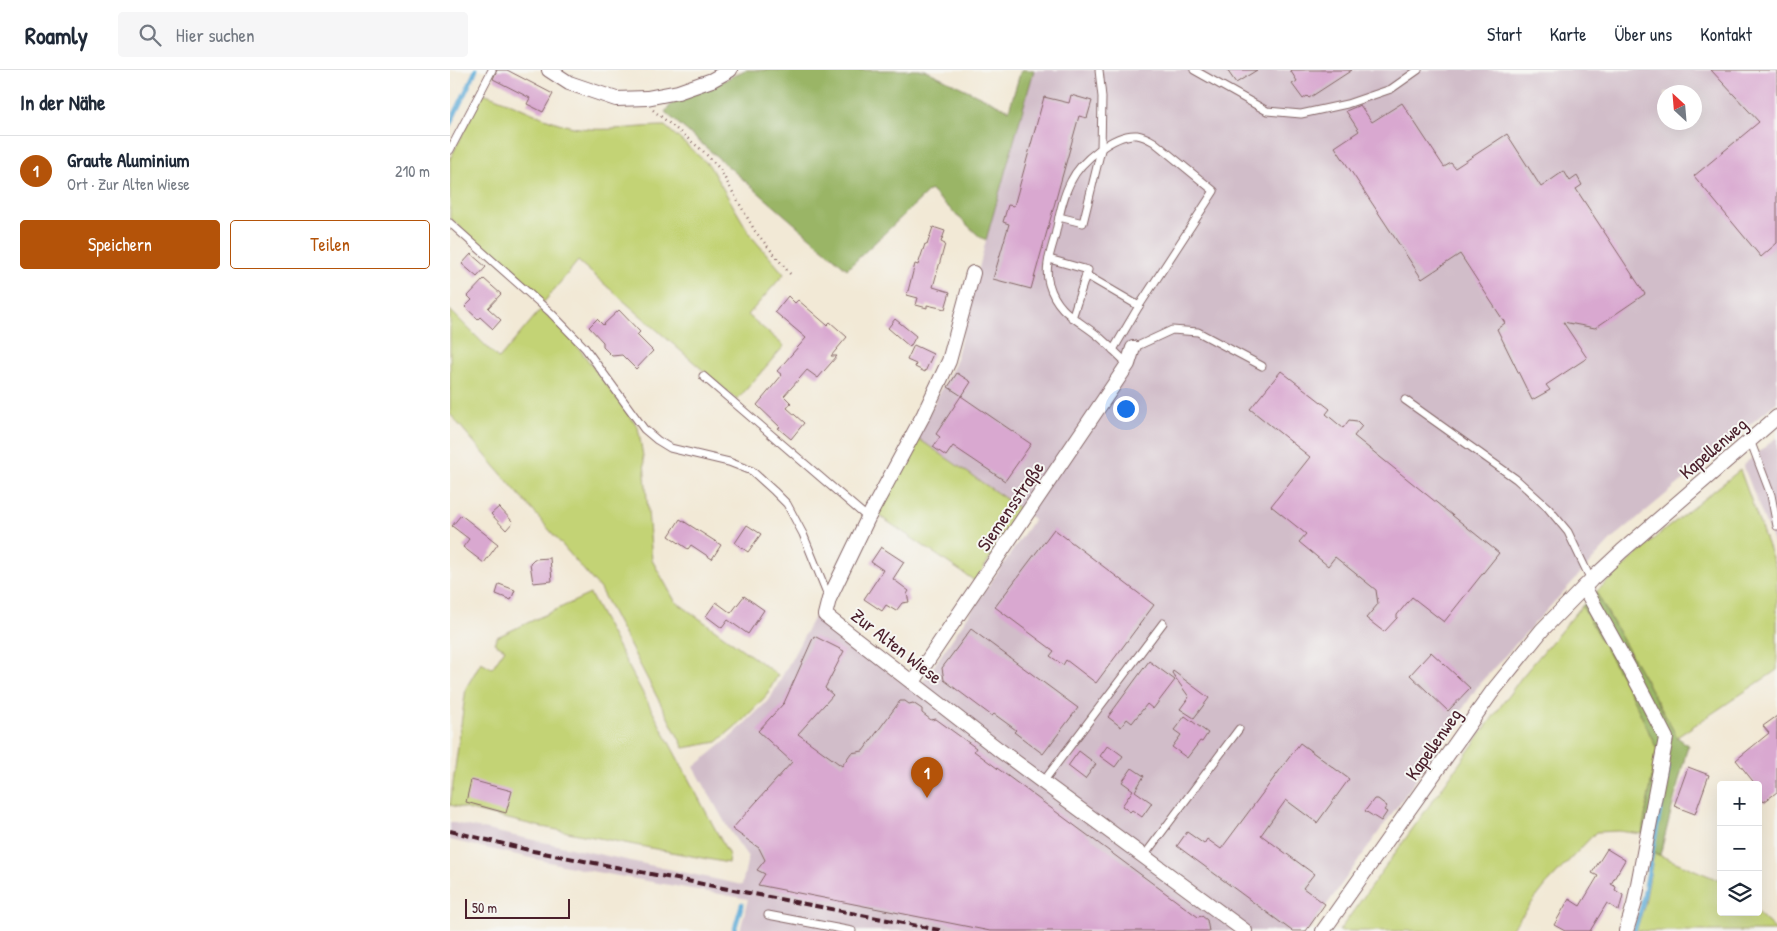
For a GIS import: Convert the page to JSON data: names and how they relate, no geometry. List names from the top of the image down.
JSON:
{
  "streets": {
    "street": ["Kapellenweg", "Siemensstraße", "Zur Alten Wiese"]
  },
  "crossings": [
    ["Siemensstraße", "Zur Alten Wiese"]
  ],
  "scale_bar": "50 m",
  "north": "top left",
  "page": {
    "header": "Roamly",
    "search": "Hier suchen",
    "nav": [
      "Start",
      "Karte",
      "Über uns",
      "Kontakt"
    ],
    "heading": "In der Nähe",
    "list": [
      {
        "mark": "1",
        "name": "Graute Aluminium",
        "note": "Ort · Zur Alten Wiese",
        "value": "210 m"
      }
    ],
    "buttons": ["Speichern", "Teilen"],
    "pins": "1",
    "map_buttons": ["+", "−"],
    "scale": "50 m"
  }
}
